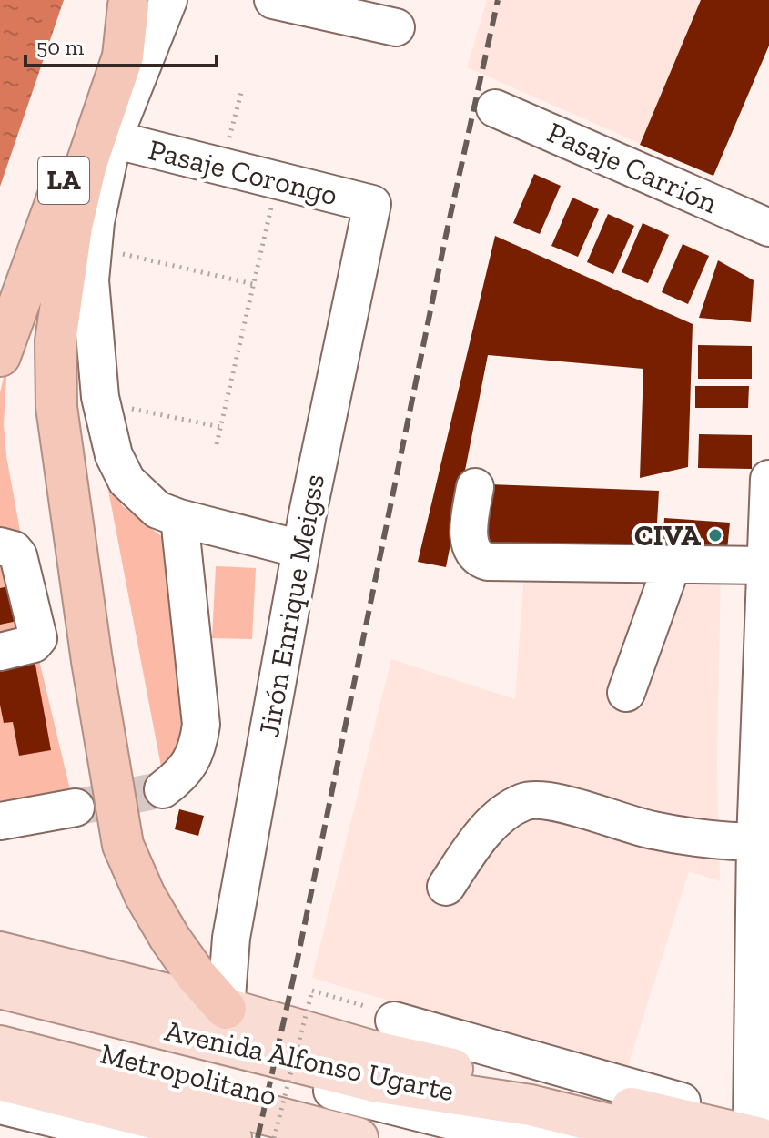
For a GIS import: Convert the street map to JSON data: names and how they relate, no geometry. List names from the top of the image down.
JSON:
{
  "streets": {
    "highway": ["LA"],
    "main road": ["Avenida Alfonso Ugarte"],
    "street": [
      "Pasaje Carrión",
      "Pasaje Corongo",
      "Jirón Enrique Meigss",
      "Metropolitano"
    ]
  },
  "crossings": [
    ["Pasaje Corongo", "Jirón Enrique Meigss"],
    ["Jirón Enrique Meigss", "Avenida Alfonso Ugarte"],
    ["Avenida Alfonso Ugarte", "Metropolitano"]
  ],
  "places": ["CIVA"],
  "scale_bar": "50 m"
}
